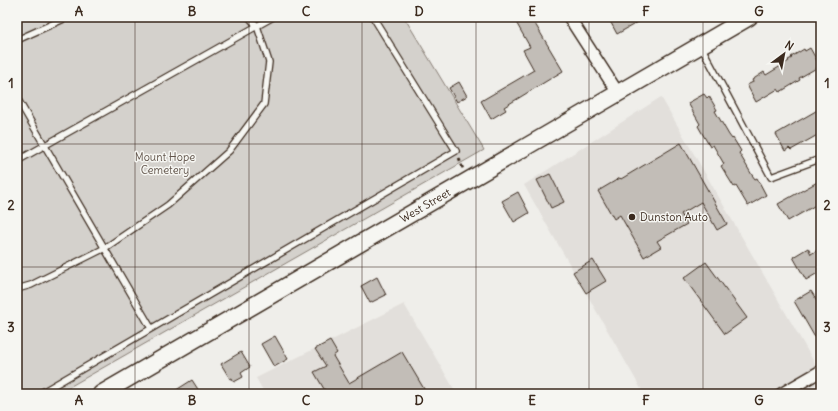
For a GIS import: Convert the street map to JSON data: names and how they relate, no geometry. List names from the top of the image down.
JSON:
{
  "streets": {
    "main road": ["West Street"]
  },
  "parks": ["Mount Hope Cemetery"],
  "places": ["Dunston Auto"],
  "north": "top right",
  "grid": {
    "columns": [
      "A",
      "B",
      "C",
      "D",
      "E",
      "F",
      "G"
    ],
    "rows": ["1", "2", "3"]
  }
}
